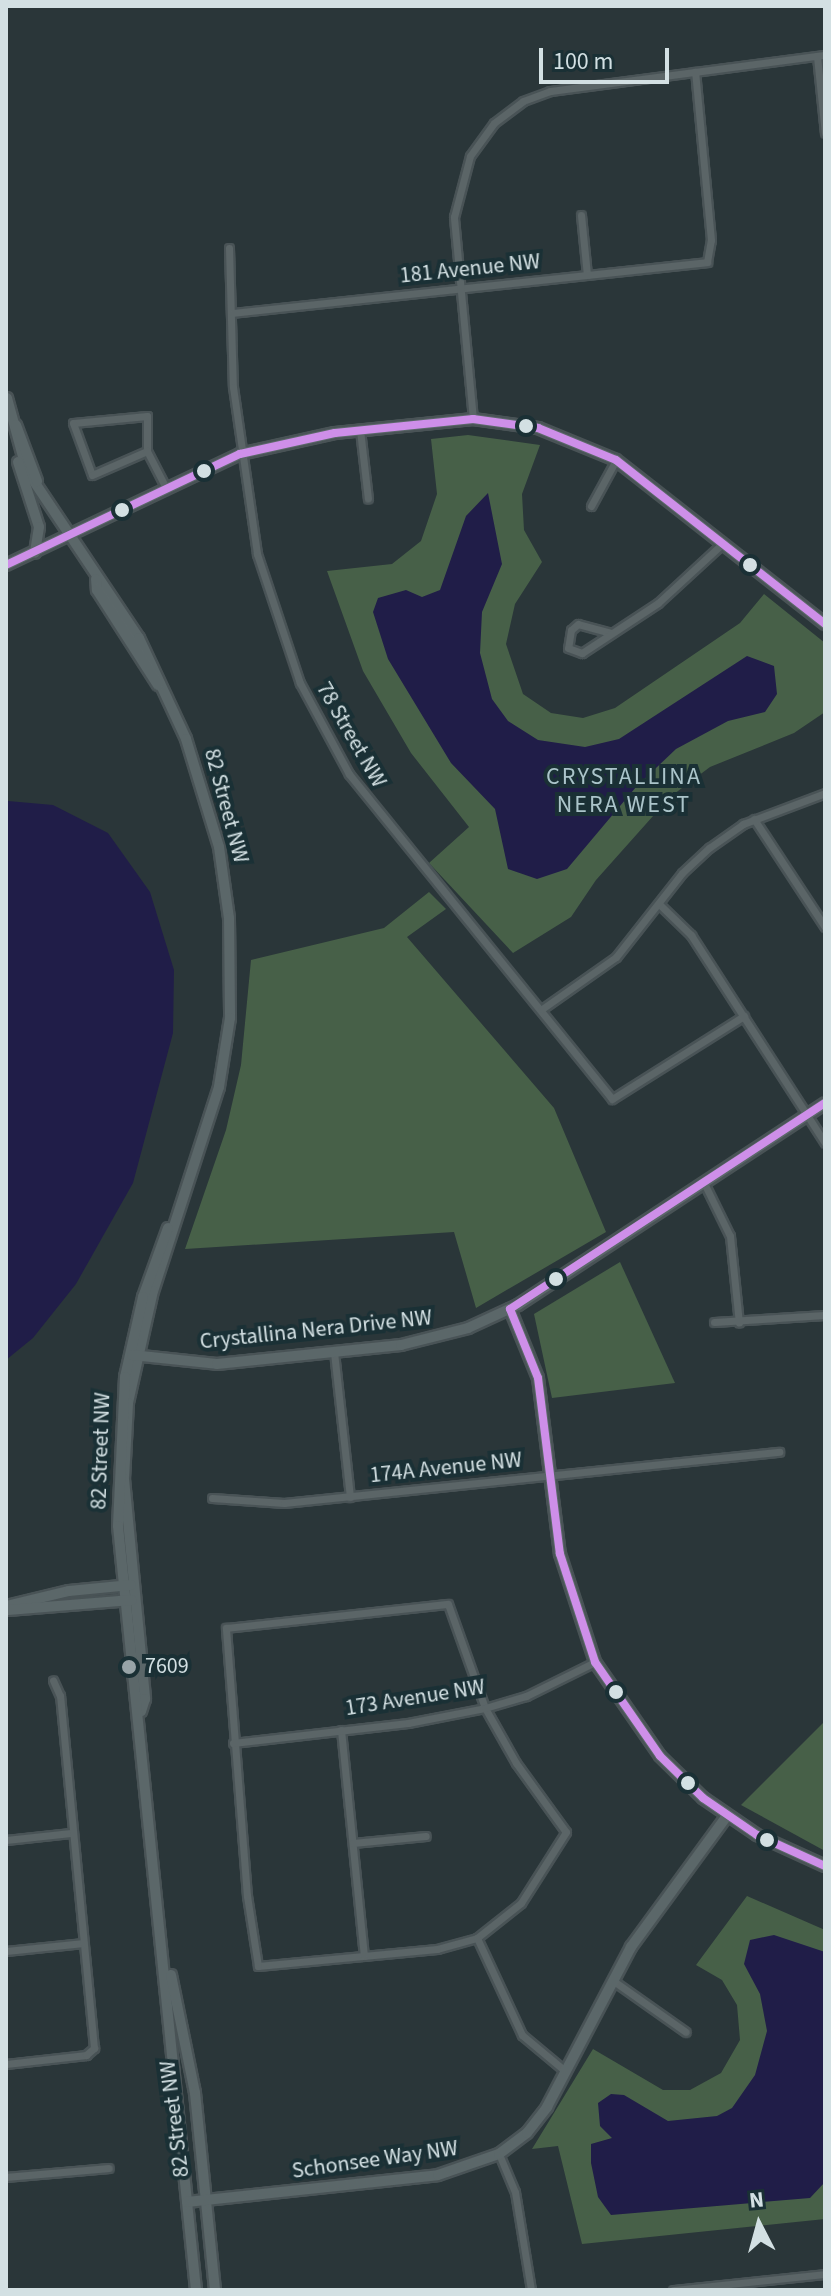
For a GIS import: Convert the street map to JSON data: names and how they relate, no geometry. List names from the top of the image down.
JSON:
{
  "streets": {
    "street": [
      "181 Avenue NW",
      "78 Street NW",
      "82 Street NW",
      "Crystallina Nera Drive NW",
      "174A Avenue NW",
      "173 Avenue NW",
      "Schonsee Way NW"
    ]
  },
  "crossings": [
    ["181 Avenue NW", "78 Street NW"],
    ["82 Street NW", "Crystallina Nera Drive NW"],
    ["82 Street NW", "Schonsee Way NW"]
  ],
  "districts": ["CRYSTALLINA NERA WEST"],
  "places": ["7609"],
  "scale_bar": "100 m",
  "north": "top"
}
